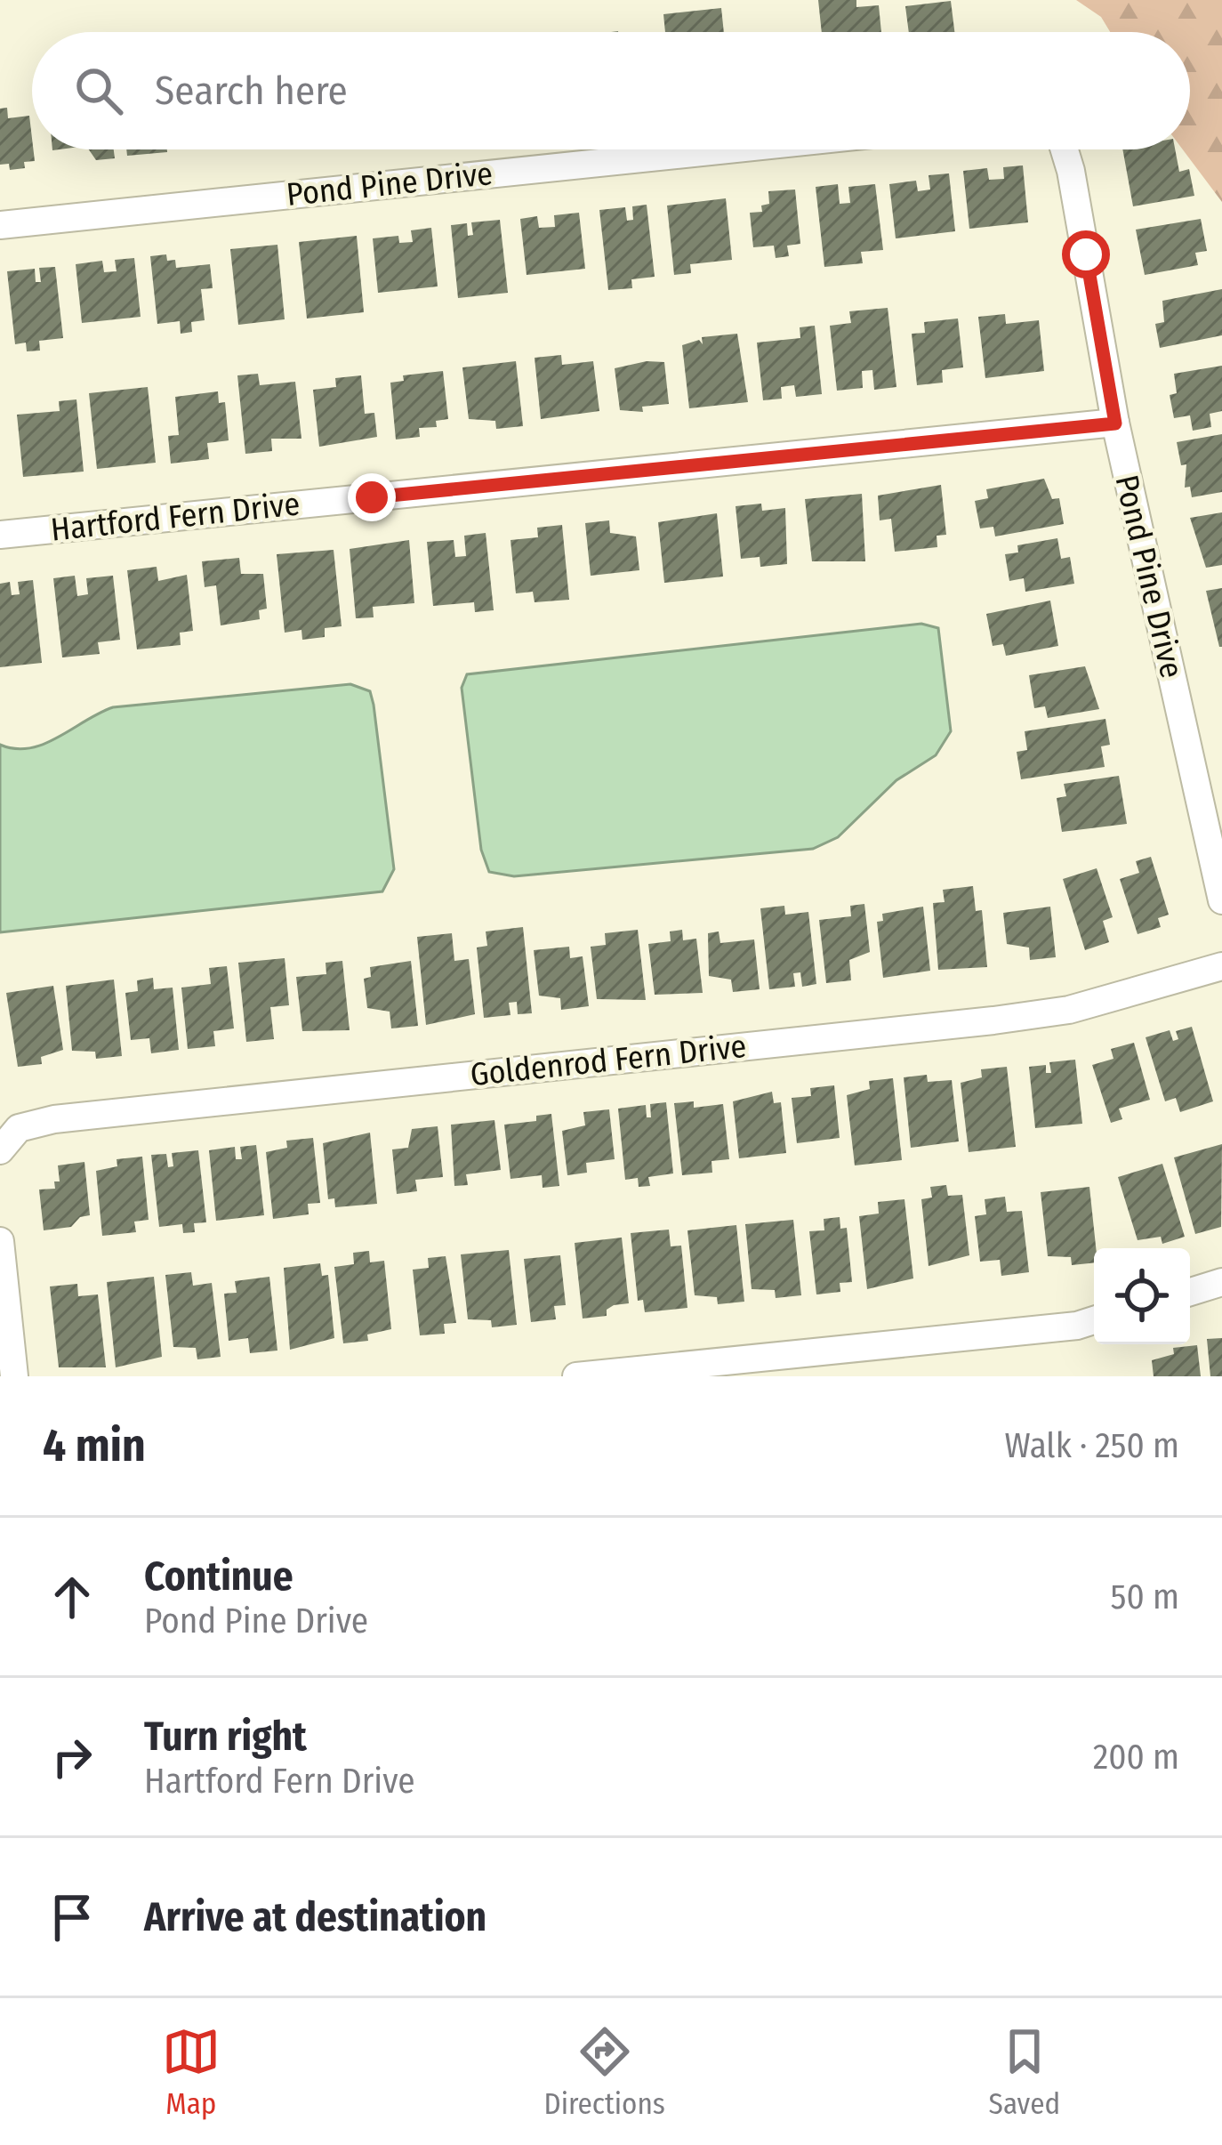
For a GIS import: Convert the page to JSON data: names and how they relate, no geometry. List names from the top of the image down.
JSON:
{
  "streets": {
    "street": ["Pond Pine Drive", "Hartford Fern Drive", "Goldenrod Fern Drive"]
  },
  "crossings": [
    ["Pond Pine Drive", "Hartford Fern Drive"]
  ],
  "page": {
    "search": "Search here",
    "heading": ["4 min", "Walk · 250 m"],
    "list": [
      ["Continue", "Pond Pine Drive", "50 m"],
      ["Turn right", "Hartford Fern Drive", "200 m"],
      "Arrive at destination"
    ],
    "nav": ["Map", "Directions", "Saved"]
  }
}
